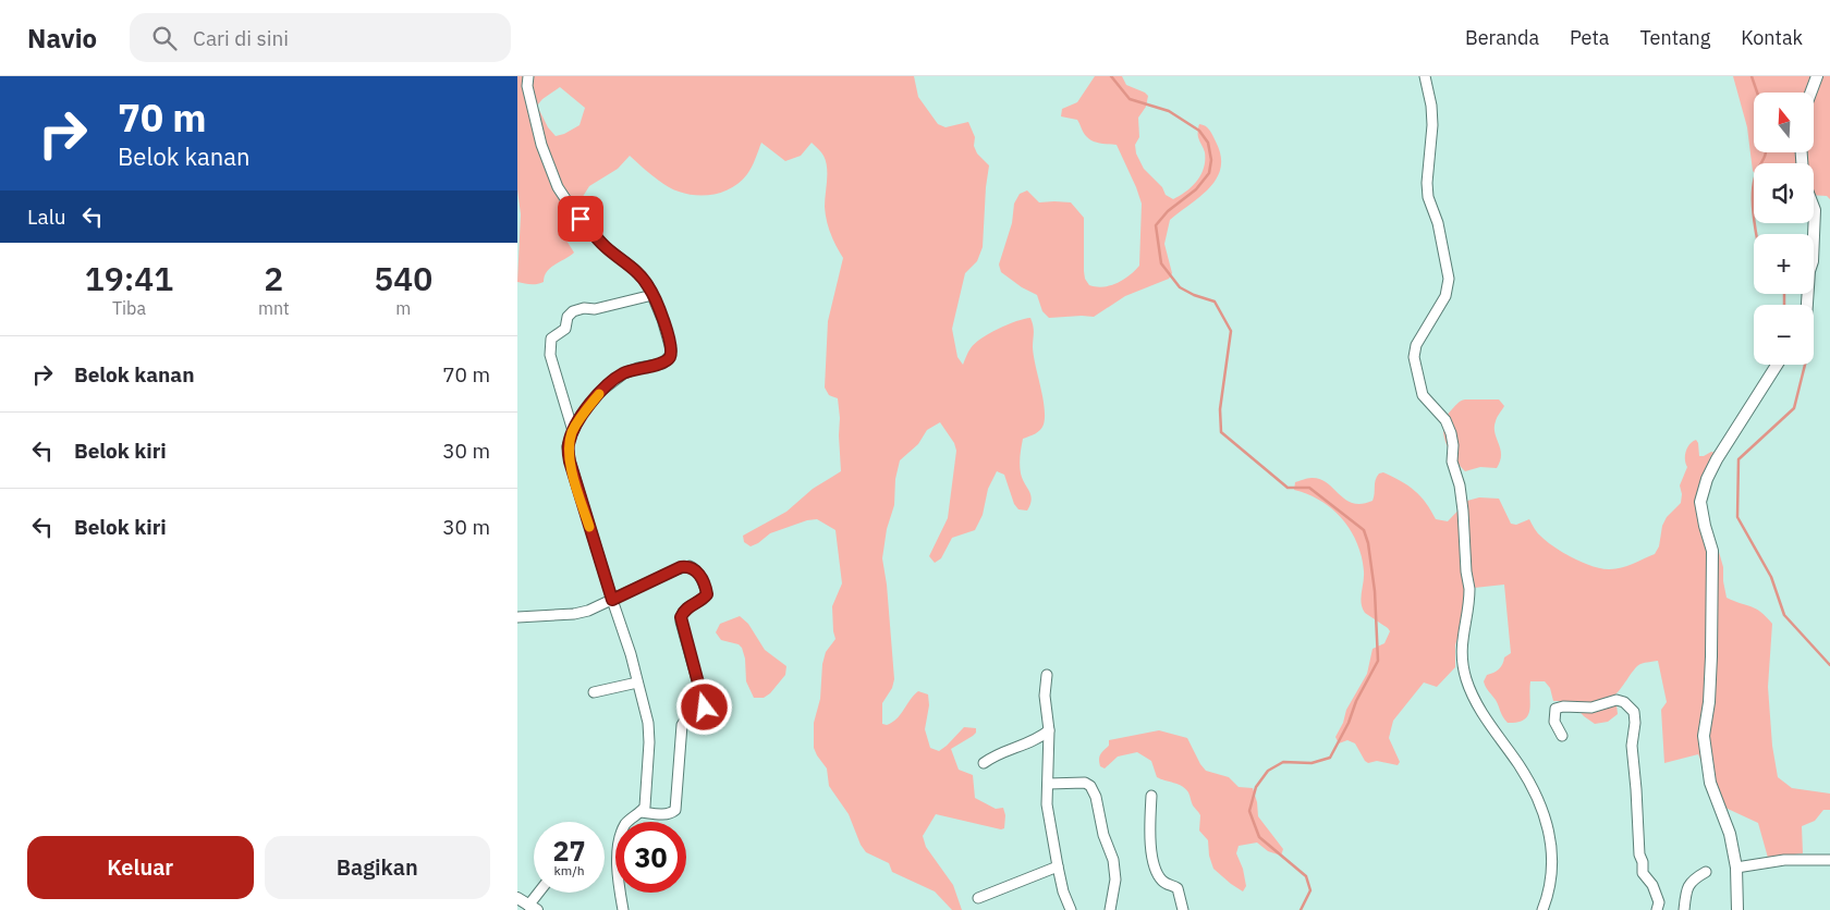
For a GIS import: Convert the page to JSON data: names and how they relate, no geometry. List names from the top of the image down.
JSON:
{
  "north": "top",
  "page": {
    "header": "Navio",
    "search": "Cari di sini",
    "nav": [
      "Beranda",
      "Peta",
      "Tentang",
      "Kontak"
    ],
    "turn": ["70 m", "Belok kanan"],
    "map_buttons": ["+", "−"],
    "then": "Lalu",
    "eta": [
      "19:41",
      "Tiba",
      "2",
      "mnt",
      "540",
      "m"
    ],
    "list": [
      {
        "name": "Belok kanan",
        "value": "70 m"
      },
      {
        "name": "Belok kiri",
        "value": "30 m"
      },
      {
        "name": "Belok kiri",
        "value": "30 m"
      }
    ],
    "speed": "27 km/h",
    "limit": "30",
    "buttons": ["Keluar", "Bagikan"]
  }
}
